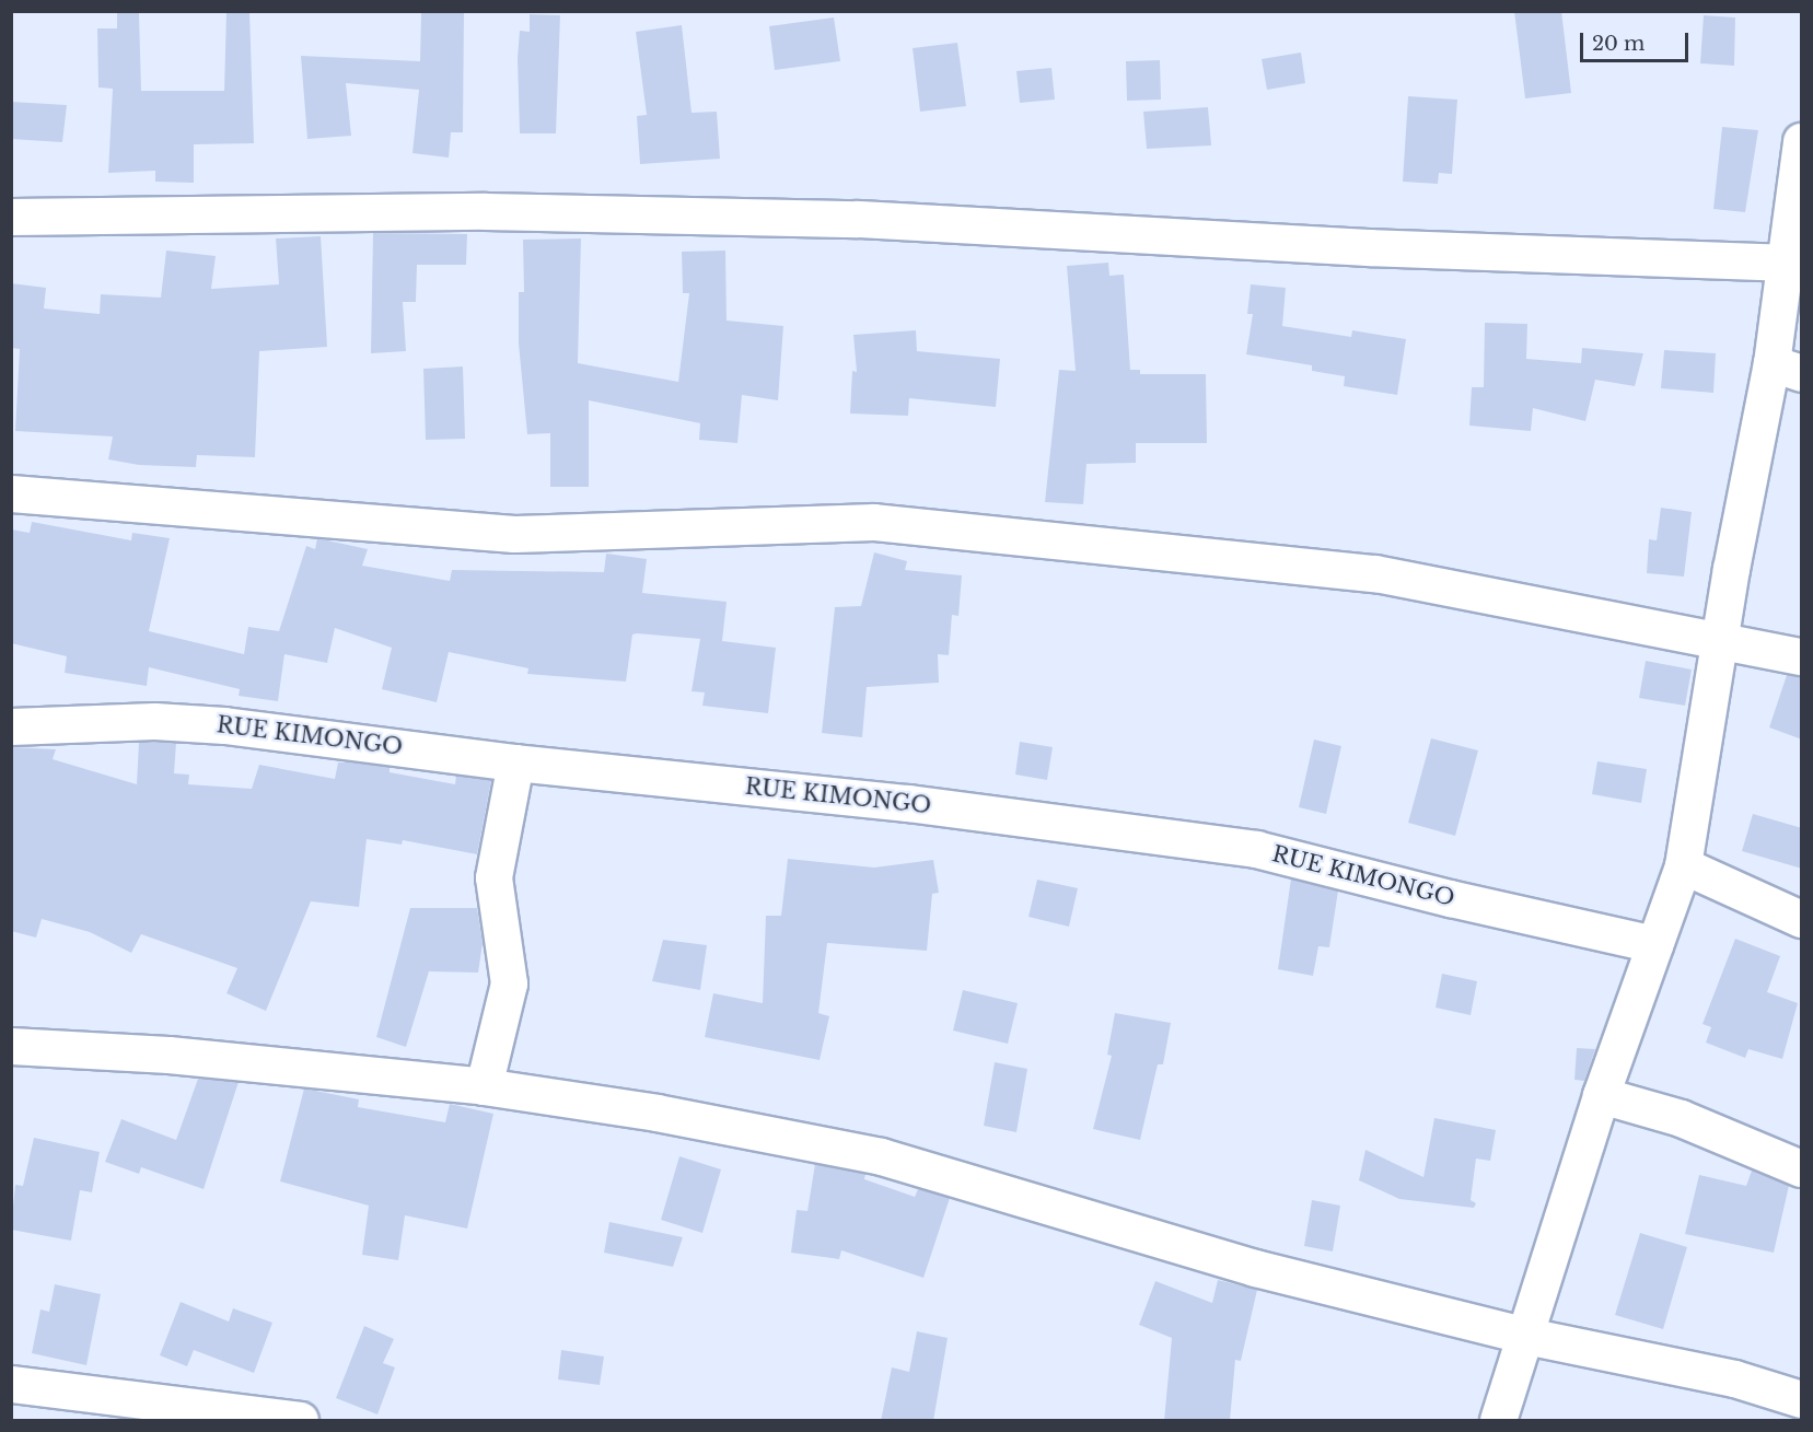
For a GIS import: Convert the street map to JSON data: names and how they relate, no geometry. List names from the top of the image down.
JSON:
{
  "streets": {
    "street": ["RUE KIMONGO"]
  },
  "scale_bar": "20 m"
}
